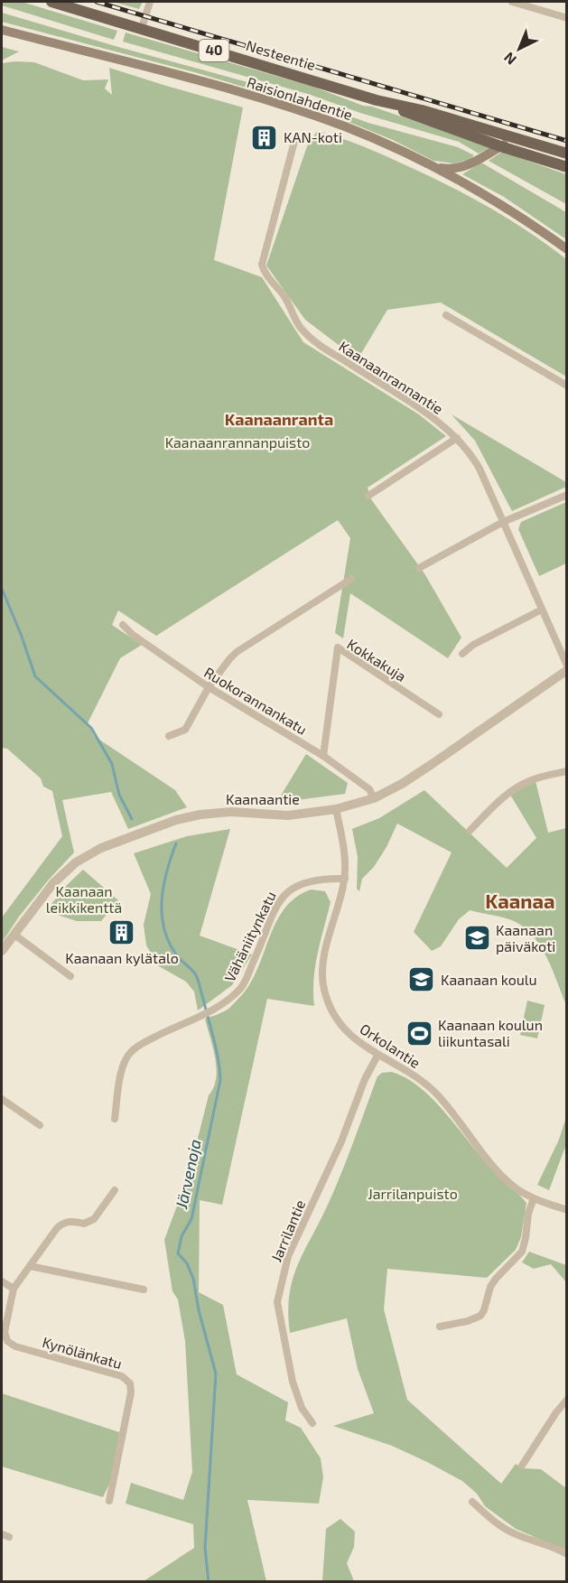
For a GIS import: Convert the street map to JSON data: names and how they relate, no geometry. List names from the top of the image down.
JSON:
{
  "streets": {
    "main road": ["40", "Nesteentie", "Raisionlahdentie"],
    "street": [
      "Kaanaanrannantie",
      "Kokkakuja",
      "Ruokorannankatu",
      "Kaanaantie",
      "Vähäniitynkatu",
      "Orkolantie",
      "Jarrilantie",
      "Kynölänkatu"
    ]
  },
  "crossings": [
    ["Kokkakuja", "Ruokorannankatu"],
    ["Ruokorannankatu", "Kaanaantie"],
    ["Kaanaantie", "Orkolantie"],
    ["Vähäniitynkatu", "Orkolantie"],
    ["Orkolantie", "Jarrilantie"]
  ],
  "districts": ["Kaanaanranta", "Kaanaa"],
  "water": ["Järvenoja"],
  "parks": ["Kaanaanrannanpuisto", "Kaanaan leikkikenttä", "Jarrilanpuisto"],
  "places": {
    "building": ["KAN-koti", "Kaanaan kylätalo"],
    "school or university": ["Kaanaan päiväkoti", "Kaanaan koulu"],
    "sports": ["Kaanaan koulun liikuntasali"]
  },
  "north": "bottom left"
}
